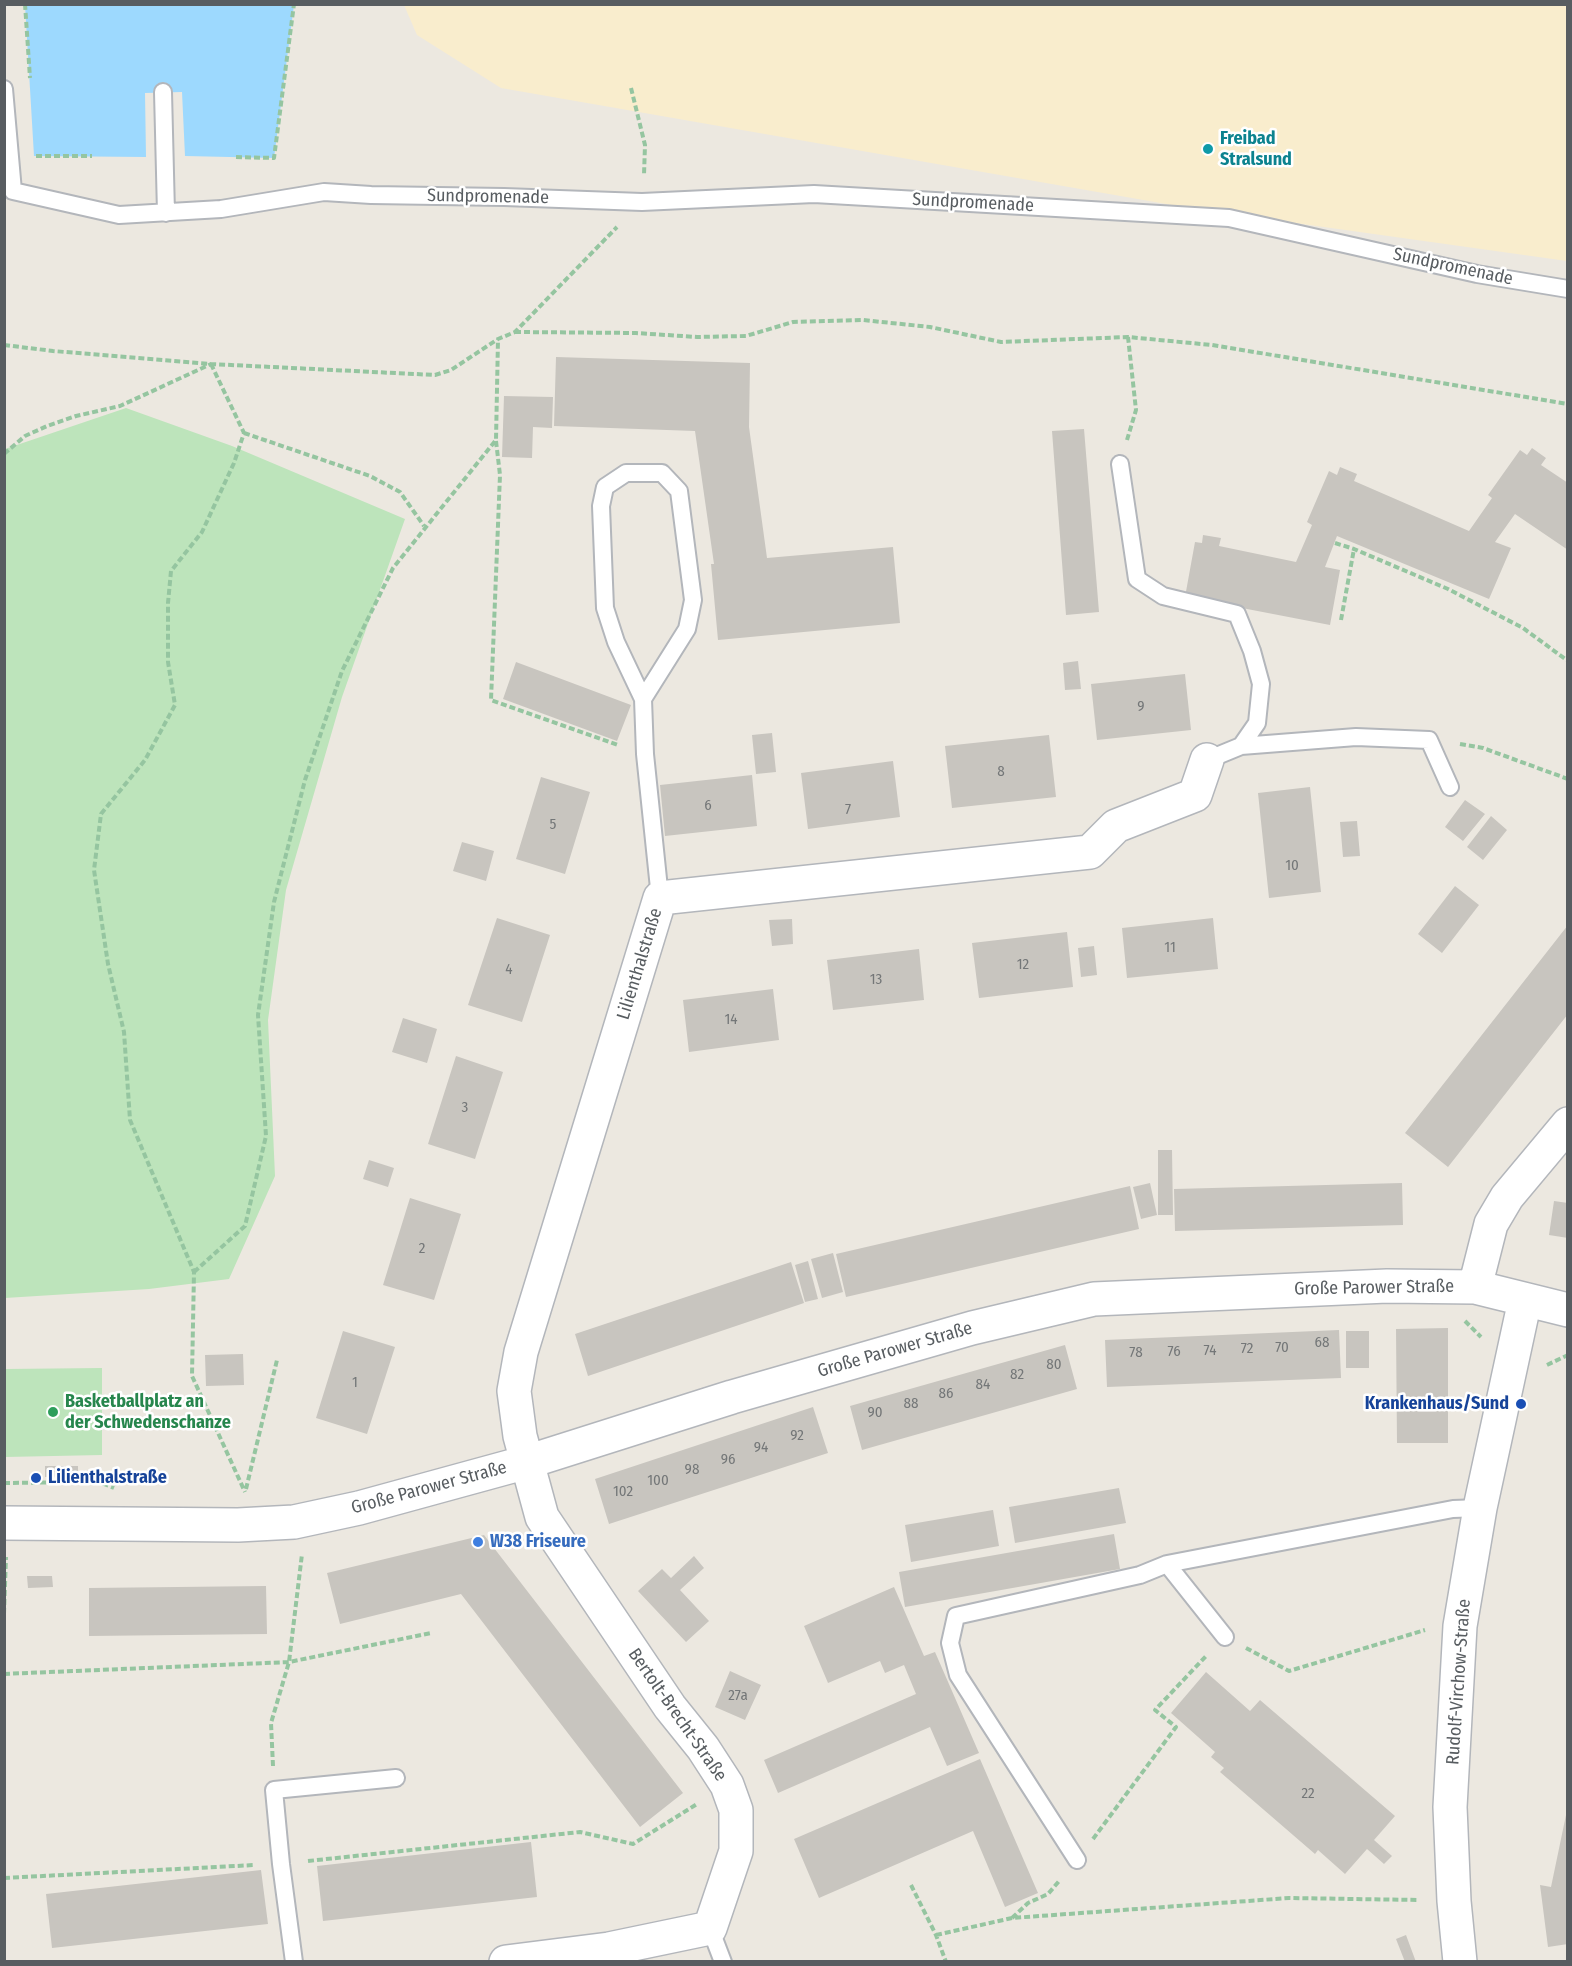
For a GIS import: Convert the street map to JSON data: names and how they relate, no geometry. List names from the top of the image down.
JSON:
{
  "streets": {
    "street": [
      "Lilienthalstraße",
      "Große Parower Straße",
      "Rudolf-Virchow-Straße",
      "Bertolt-Brecht-Straße"
    ],
    "lane": ["Sundpromenade"]
  },
  "crossings": [
    ["Lilienthalstraße", "Große Parower Straße"],
    ["Lilienthalstraße", "Bertolt-Brecht-Straße"],
    ["Große Parower Straße", "Rudolf-Virchow-Straße"],
    ["Große Parower Straße", "Bertolt-Brecht-Straße"]
  ],
  "places": [
    "Freibad Stralsund",
    "Krankenhaus/Sund",
    "Basketballplatz an der Schwedenschanze",
    "Lilienthalstraße",
    "W38 Friseure"
  ],
  "house_numbers": [
    "9",
    "8",
    "6",
    "7",
    "5",
    "10",
    "11",
    "12",
    "4",
    "13",
    "14",
    "3",
    "2",
    "68",
    "70",
    "72",
    "74",
    "76",
    "78",
    "80",
    "82",
    "1",
    "84",
    "86",
    "88",
    "90",
    "92",
    "94",
    "96",
    "98",
    "100",
    "102",
    "27a",
    "22"
  ]
}
